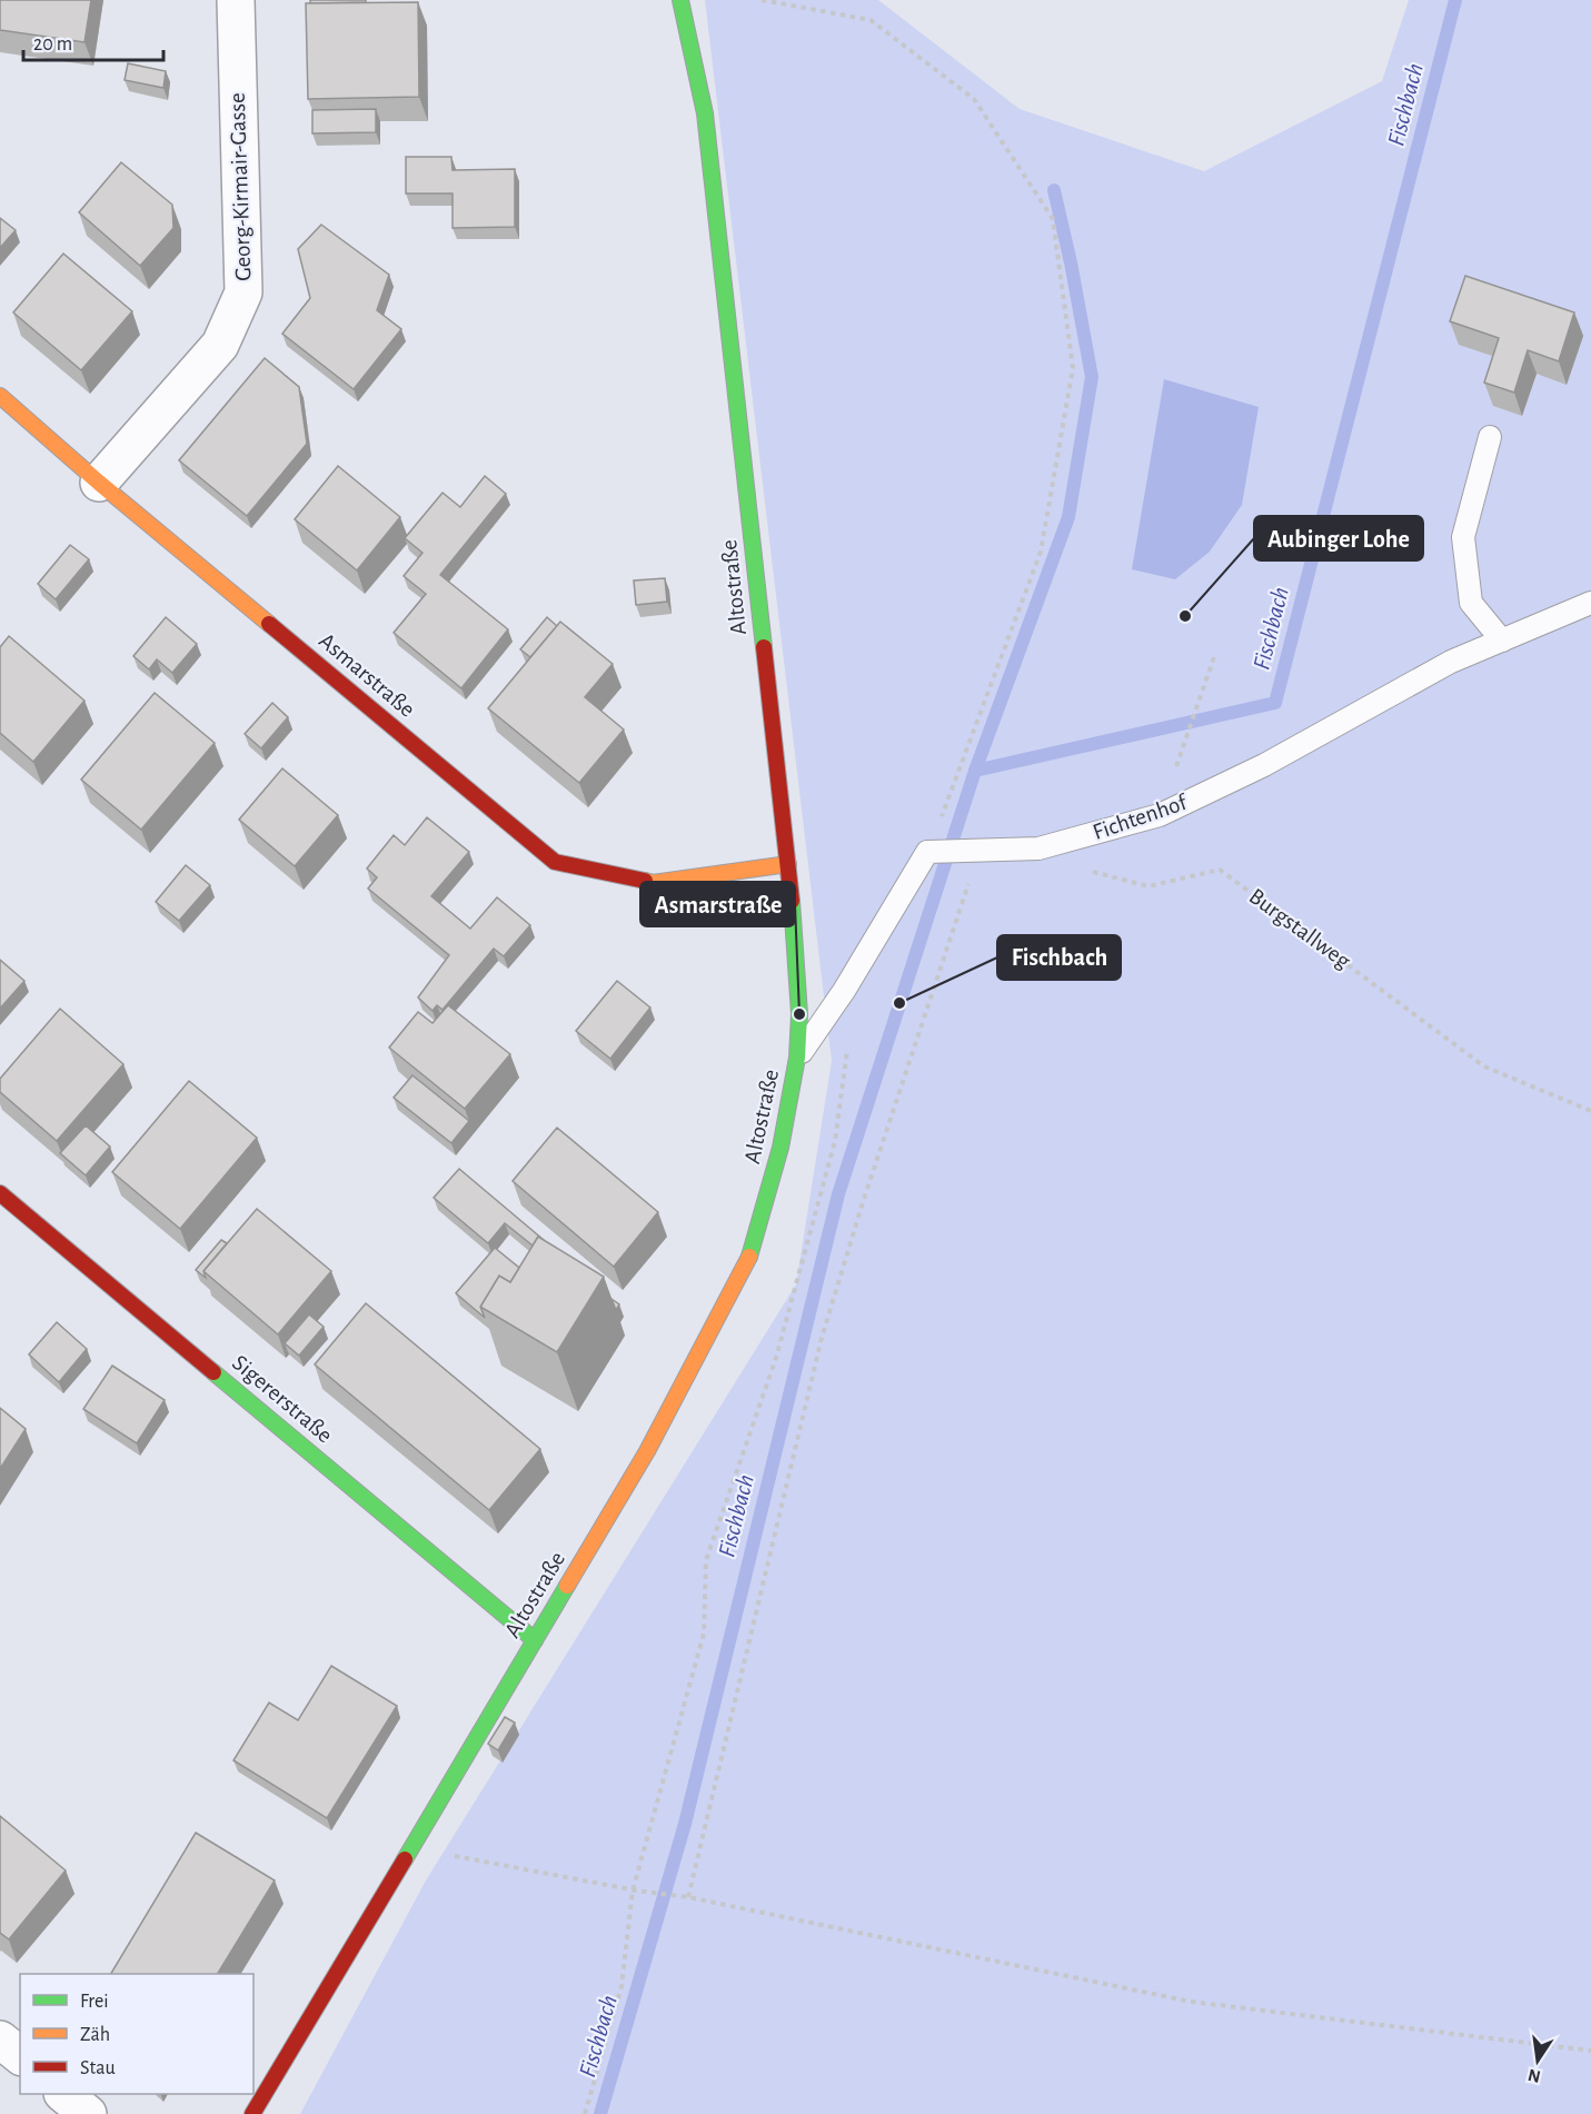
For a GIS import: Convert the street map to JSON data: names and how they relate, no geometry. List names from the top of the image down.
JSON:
{
  "streets": {
    "main road": ["Altostraße", "Asmarstraße", "Sigererstraße"],
    "street": ["Georg-Kirmair-Gasse"],
    "lane": ["Fichtenhof"],
    "path": ["Burgstallweg"]
  },
  "crossings": [
    ["Georg-Kirmair-Gasse", "Asmarstraße"],
    ["Altostraße", "Asmarstraße"],
    ["Altostraße", "Sigererstraße"]
  ],
  "water": ["Fischbach"],
  "places": ["Aubinger Lohe", "Fischbach", "Asmarstraße"],
  "legend": ["Frei", "Zäh", "Stau"],
  "scale_bar": "20 m",
  "north": "bottom"
}
